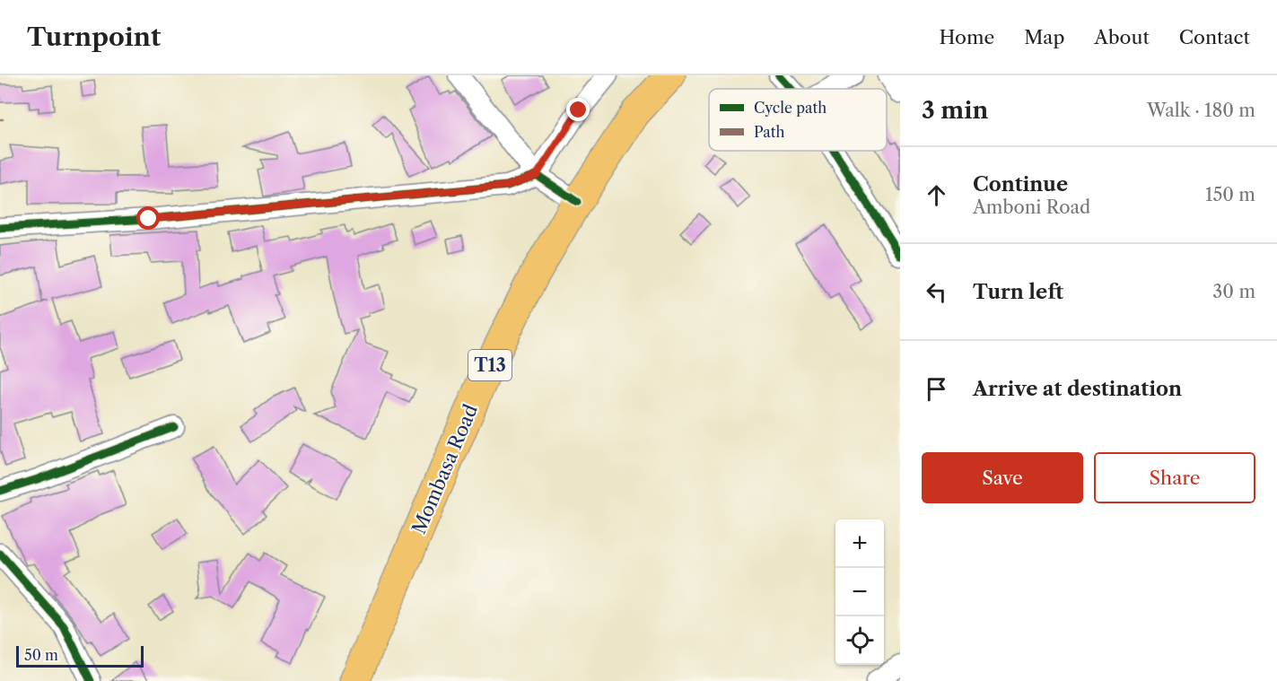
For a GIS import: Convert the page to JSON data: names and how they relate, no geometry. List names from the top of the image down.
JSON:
{
  "streets": {
    "highway": ["T13", "Mombasa Road"]
  },
  "legend": ["Cycle path", "Path"],
  "scale_bar": "50 m",
  "page": {
    "header": "Turnpoint",
    "nav": [
      "Home",
      "Map",
      "About",
      "Contact"
    ],
    "heading": ["3 min", "Walk · 180 m"],
    "list": [
      ["Continue", "Amboni Road", "150 m"],
      ["Turn left", "30 m"],
      "Arrive at destination"
    ],
    "buttons": ["Save", "Share"],
    "map_buttons": ["+", "−"],
    "scale": "50 m"
  }
}
